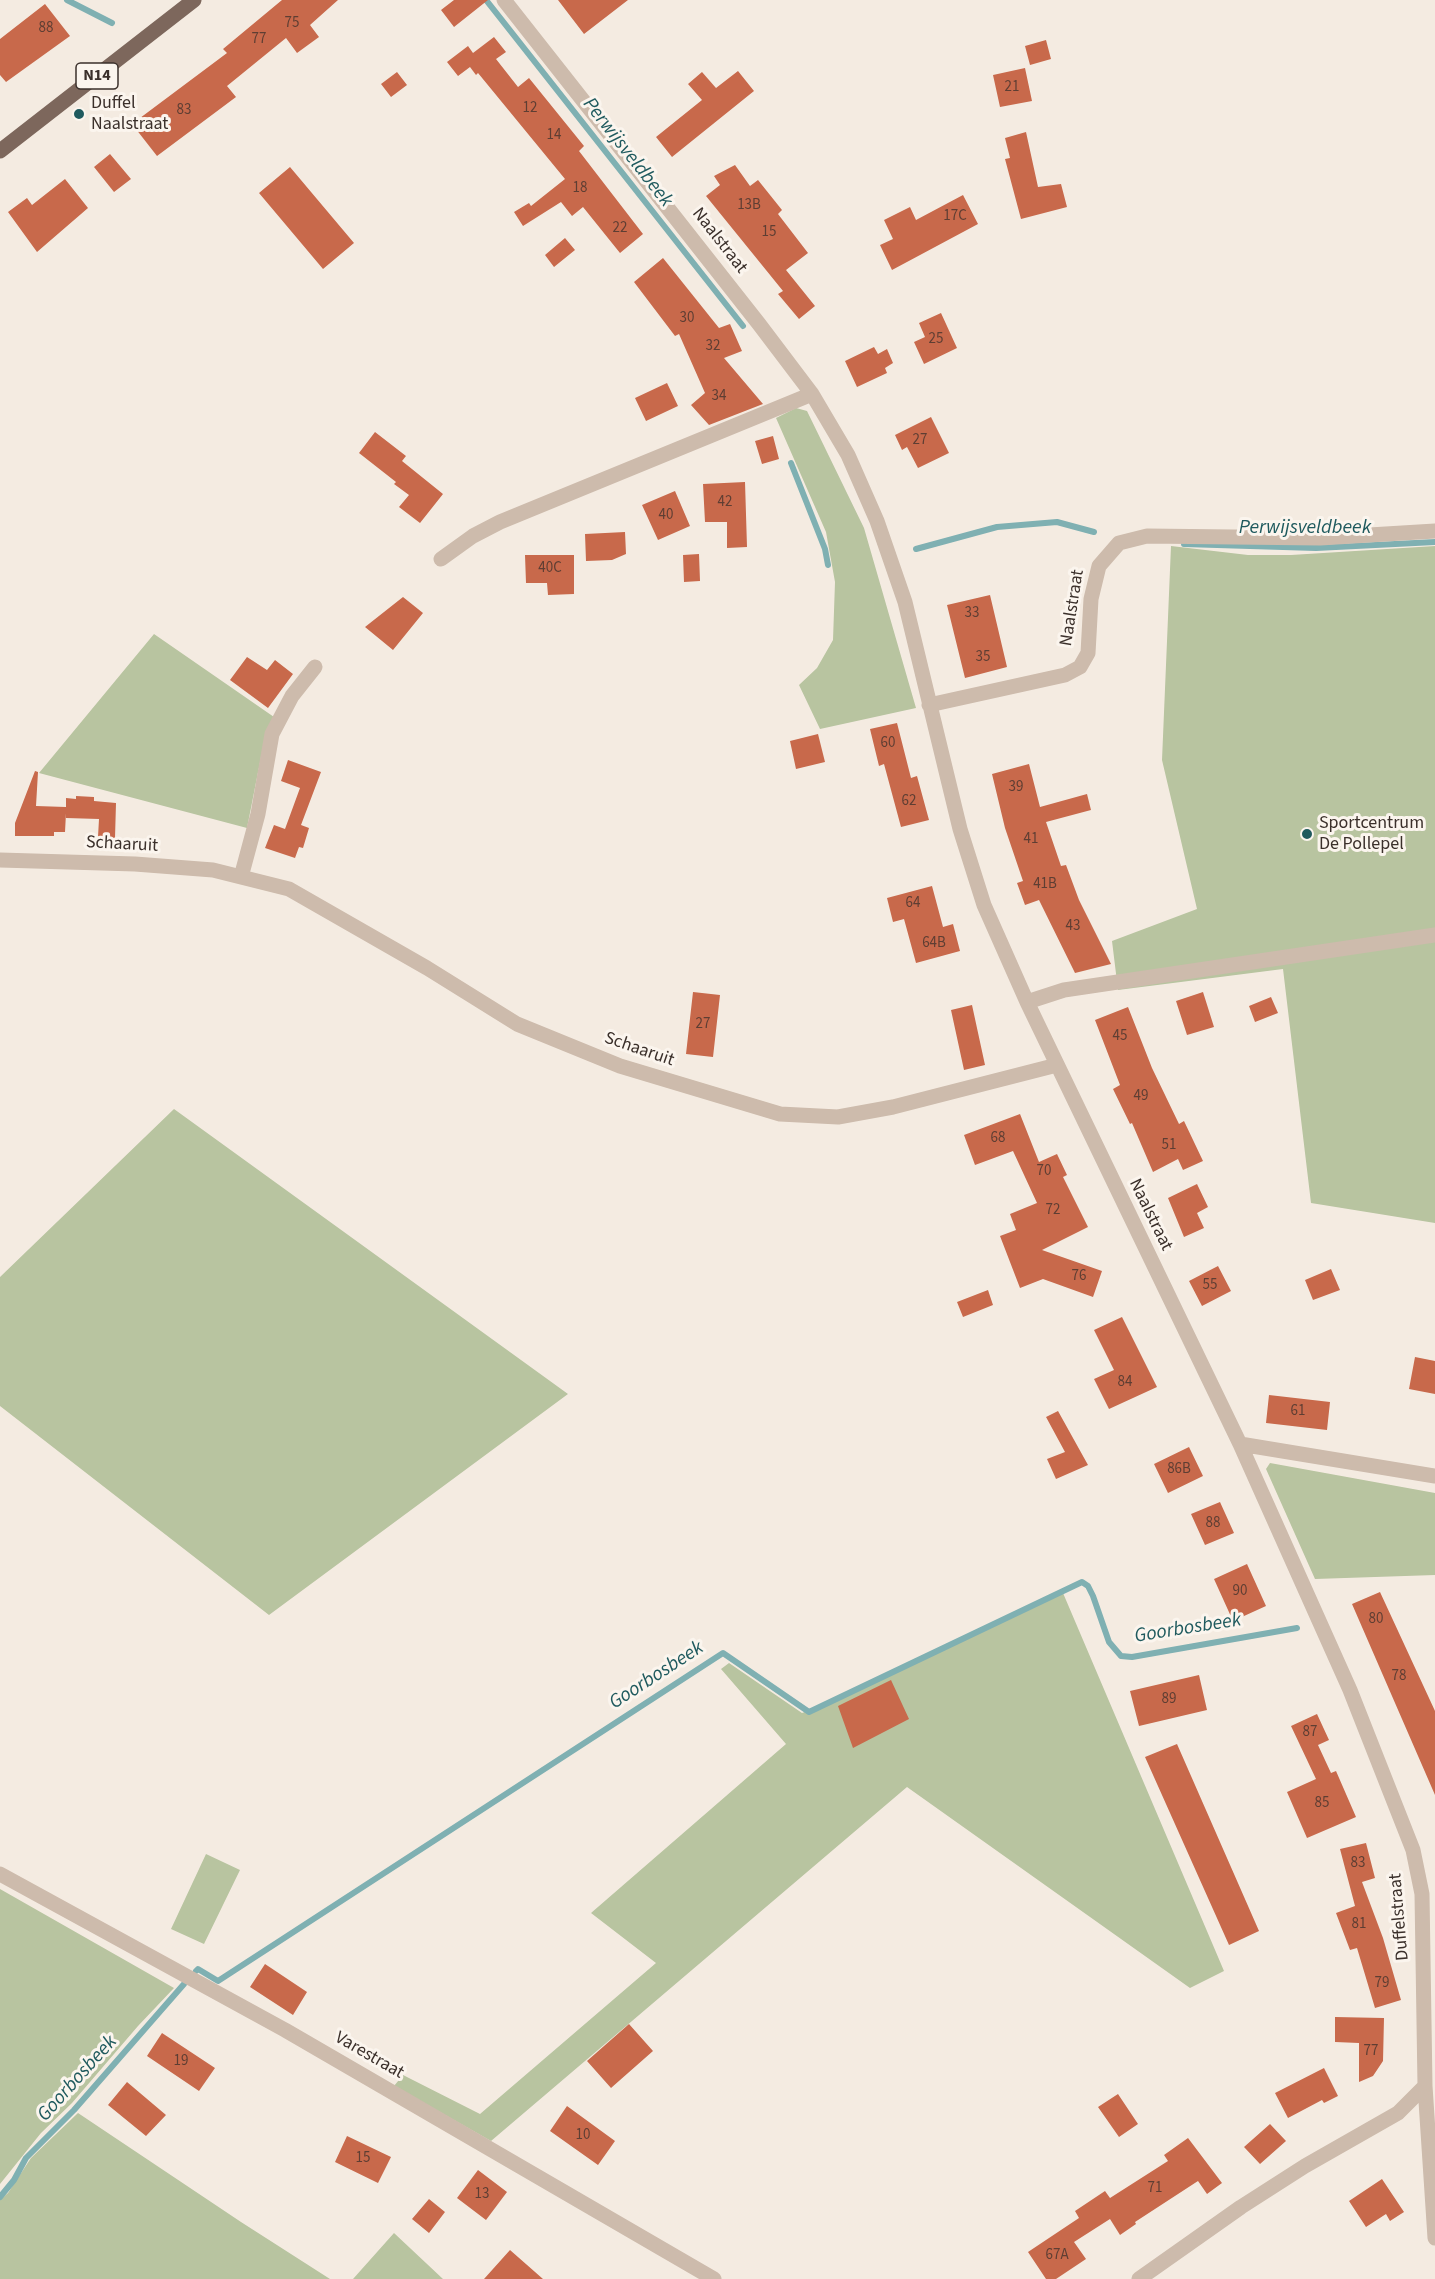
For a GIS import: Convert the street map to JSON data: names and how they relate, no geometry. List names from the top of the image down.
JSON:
{
  "streets": {
    "main road": ["N14"],
    "street": [
      "Naalstraat",
      "Schaaruit",
      "Duffelstraat",
      "Varestraat"
    ]
  },
  "crossings": [
    ["Naalstraat", "Schaaruit"],
    ["Naalstraat", "Duffelstraat"]
  ],
  "water": ["Perwijsveldbeek", "Goorbosbeek"],
  "places": ["Duffel Naalstraat", "Sportcentrum De Pollepel"],
  "house_numbers": [
    "75",
    "88",
    "77",
    "21",
    "12",
    "83",
    "14",
    "18",
    "13B",
    "17C",
    "22",
    "15",
    "30",
    "25",
    "32",
    "34",
    "27",
    "42",
    "40",
    "40C",
    "33",
    "35",
    "60",
    "39",
    "62",
    "41",
    "41B",
    "64",
    "43",
    "64B",
    "27",
    "45",
    "49",
    "68",
    "51",
    "70",
    "72",
    "76",
    "55",
    "84",
    "61",
    "86B",
    "88",
    "90",
    "80",
    "78",
    "89",
    "87",
    "85",
    "83",
    "81",
    "79",
    "77",
    "19",
    "10",
    "15",
    "71",
    "13",
    "67A"
  ]
}
